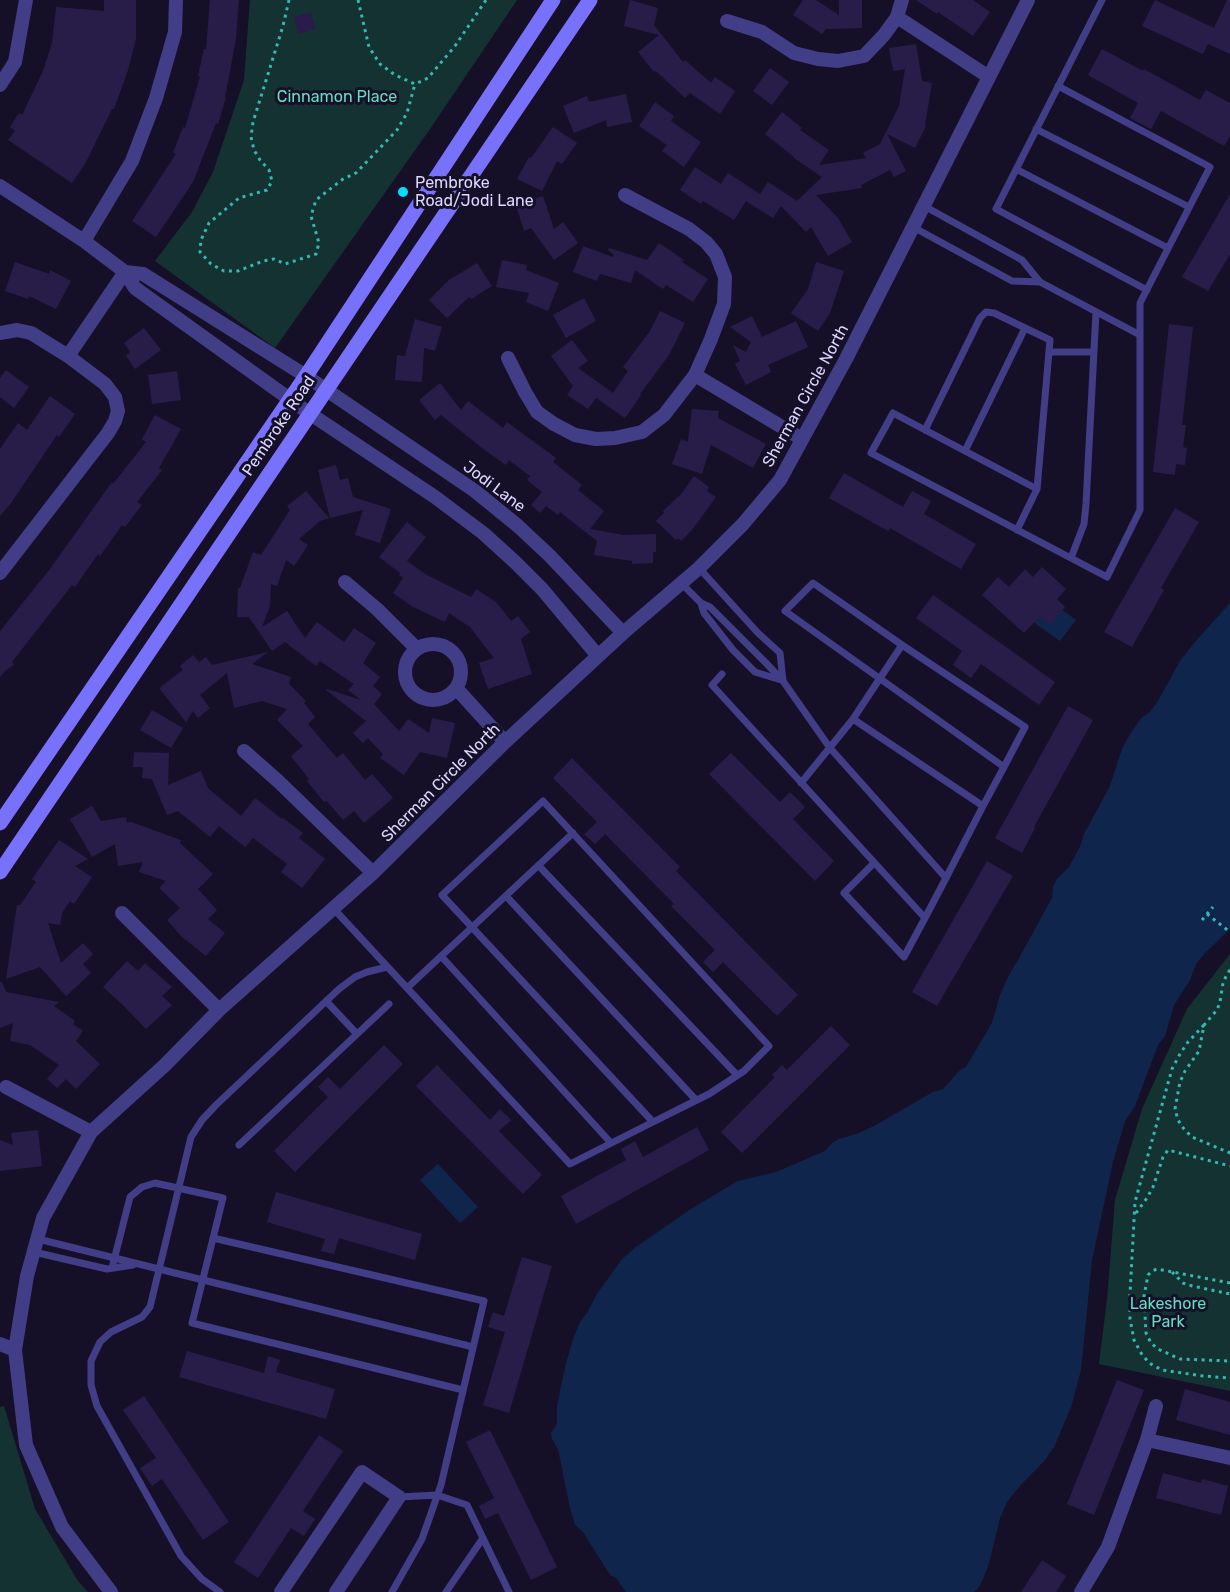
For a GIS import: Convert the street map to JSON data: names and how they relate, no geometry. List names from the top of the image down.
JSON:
{
  "streets": {
    "main road": ["Pembroke Road"],
    "street": ["Sherman Circle North", "Jodi Lane"]
  },
  "crossings": [
    ["Sherman Circle North", "Jodi Lane"],
    ["Pembroke Road", "Jodi Lane"]
  ],
  "parks": ["Cinnamon Place", "Lakeshore Park"],
  "places": ["Pembroke Road/Jodi Lane"]
}
